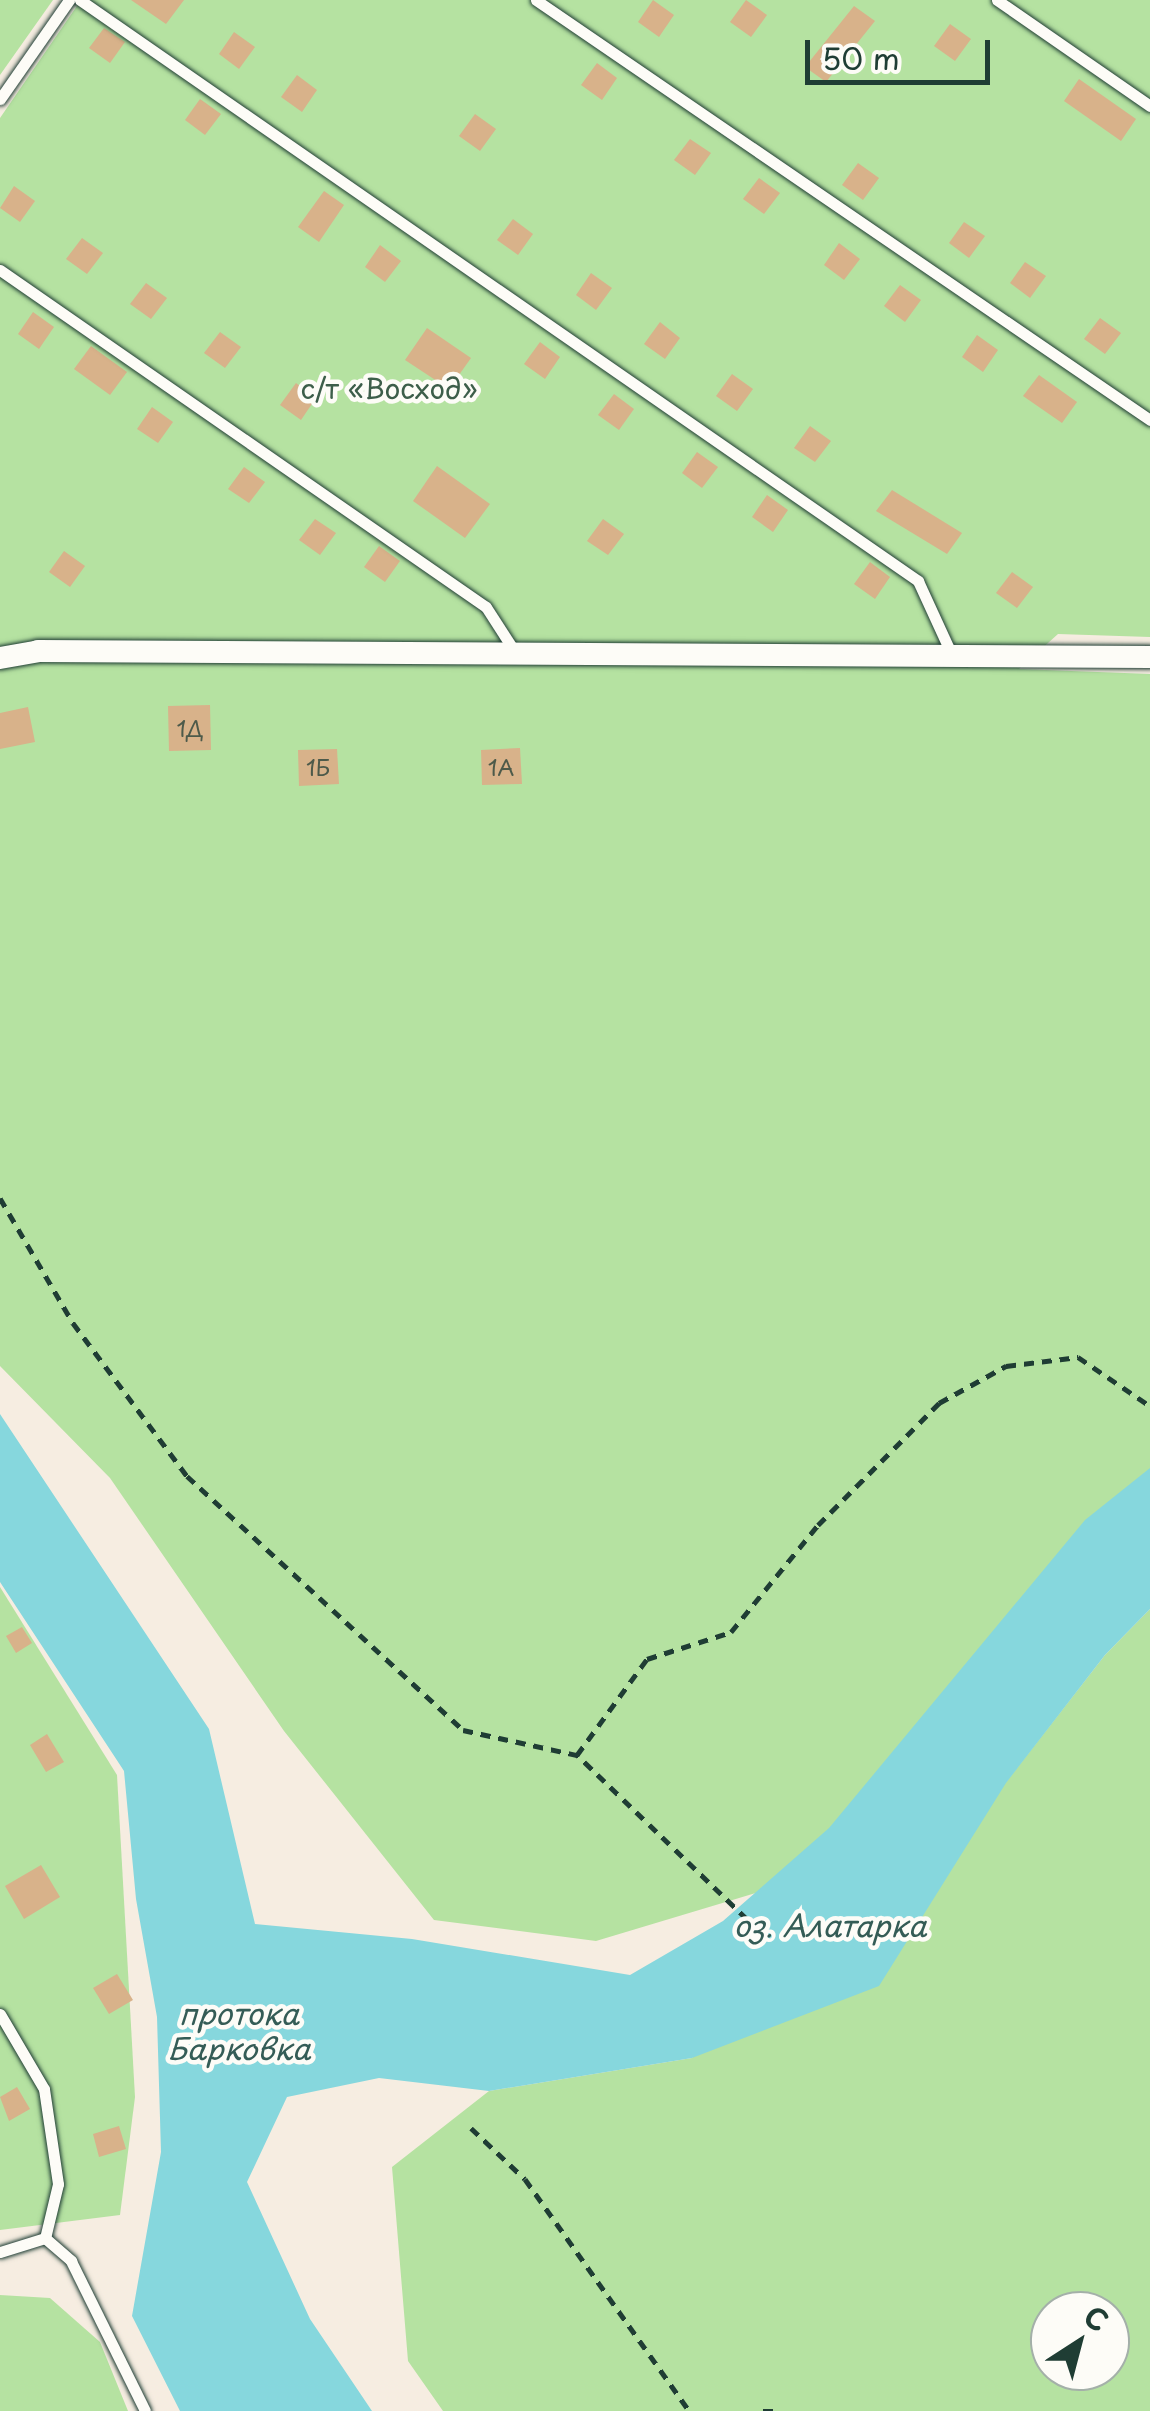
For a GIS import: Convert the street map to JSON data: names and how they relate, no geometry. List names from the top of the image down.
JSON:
{
  "water": ["оз. Алатарка", "протока Барковка"],
  "parks": ["с/т «Восход»"],
  "house_numbers": ["1Д", "1Б", "1А"],
  "scale_bar": "50 m",
  "north": "top right"
}
